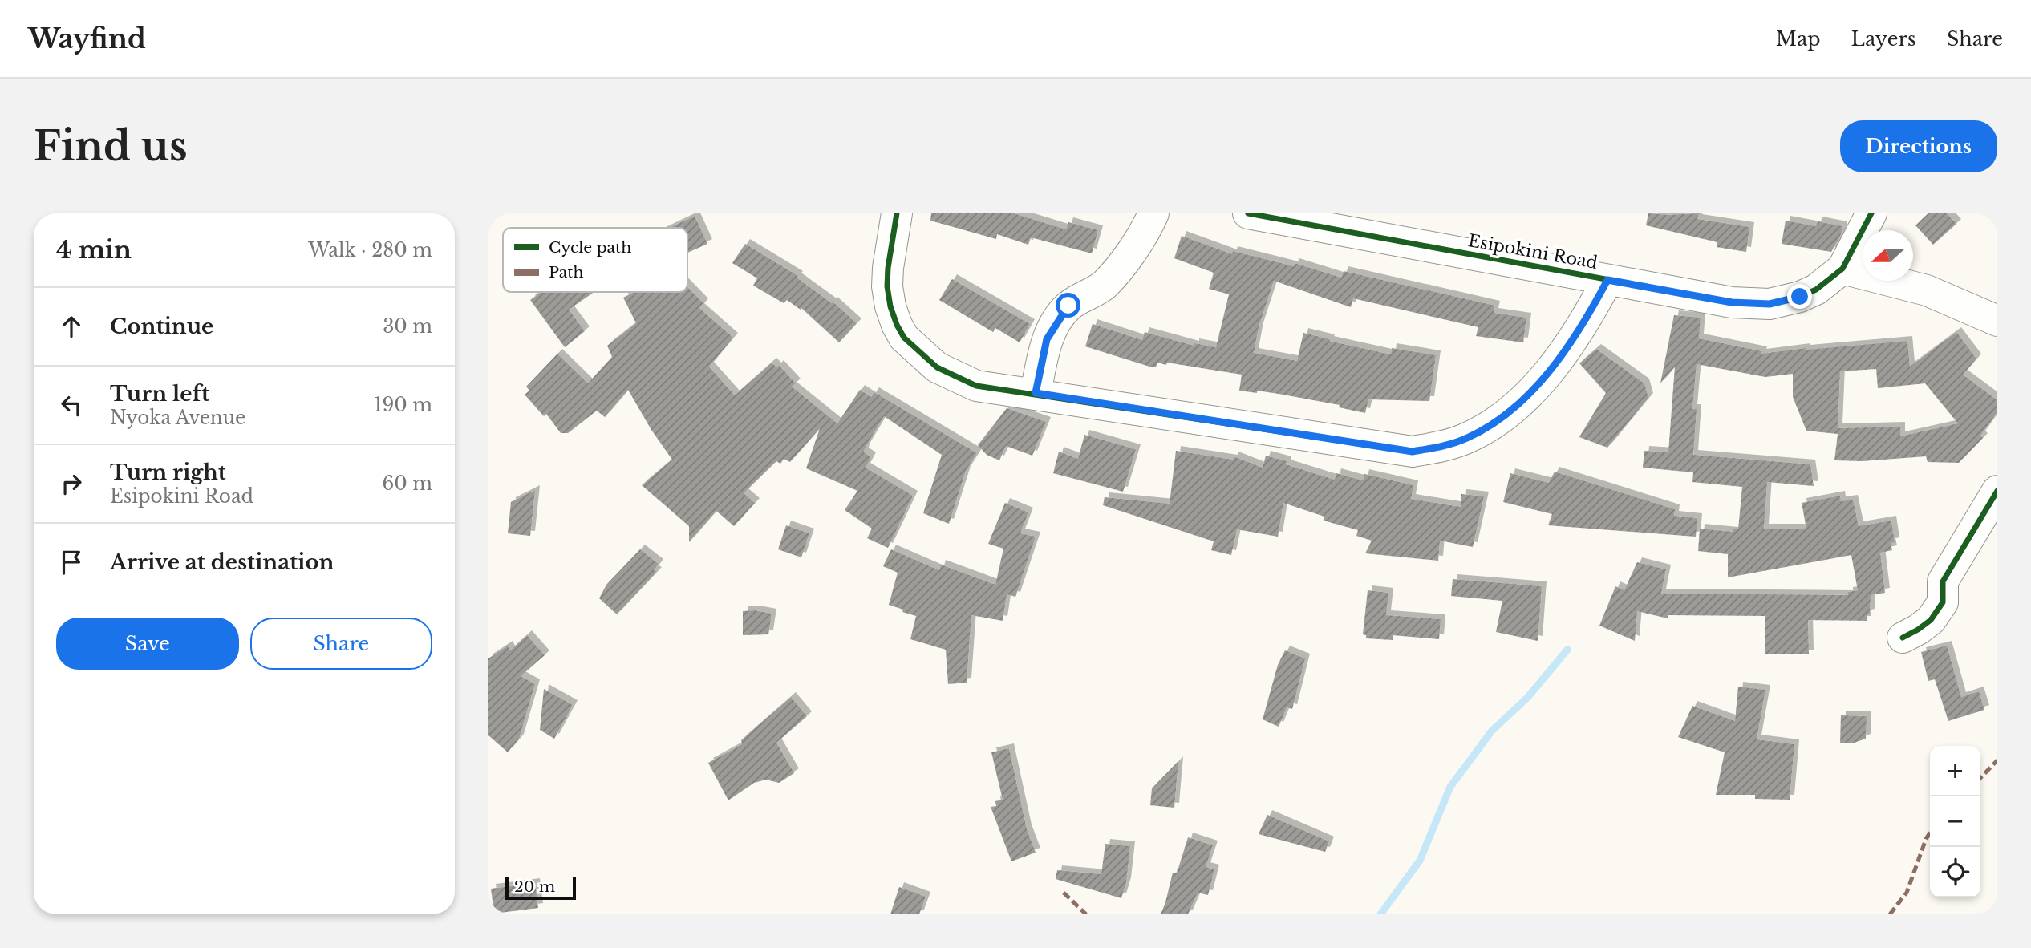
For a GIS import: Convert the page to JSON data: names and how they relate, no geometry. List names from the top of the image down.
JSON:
{
  "streets": {
    "street": ["Esipokini Road"]
  },
  "legend": ["Cycle path", "Path"],
  "scale_bar": "20 m",
  "north": "left",
  "page": {
    "header": "Wayfind",
    "nav": ["Map", "Layers", "Share"],
    "buttons": [
      "Directions",
      ["Save", "Share"]
    ],
    "title": "Find us",
    "heading": ["4 min", "Walk · 280 m"],
    "list": [
      ["Continue", "30 m"],
      ["Turn left", "Nyoka Avenue", "190 m"],
      ["Turn right", "Esipokini Road", "60 m"],
      "Arrive at destination"
    ],
    "map_buttons": ["+", "−"],
    "scale": "20 m"
  }
}
